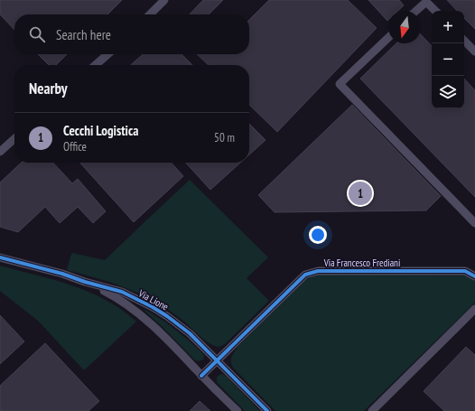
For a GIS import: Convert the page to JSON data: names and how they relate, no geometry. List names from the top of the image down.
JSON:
{
  "streets": {
    "street": ["Via Francesco Frediani", "Via Lione"]
  },
  "crossings": [
    ["Via Francesco Frediani", "Via Lione"]
  ],
  "north": "bottom",
  "page": {
    "map_buttons": ["+", "−"],
    "search": "Search here",
    "heading": "Nearby",
    "list": [
      {
        "mark": "1",
        "name": "Cecchi Logistica",
        "note": "Office",
        "value": "50 m"
      }
    ],
    "pins": "1"
  }
}
